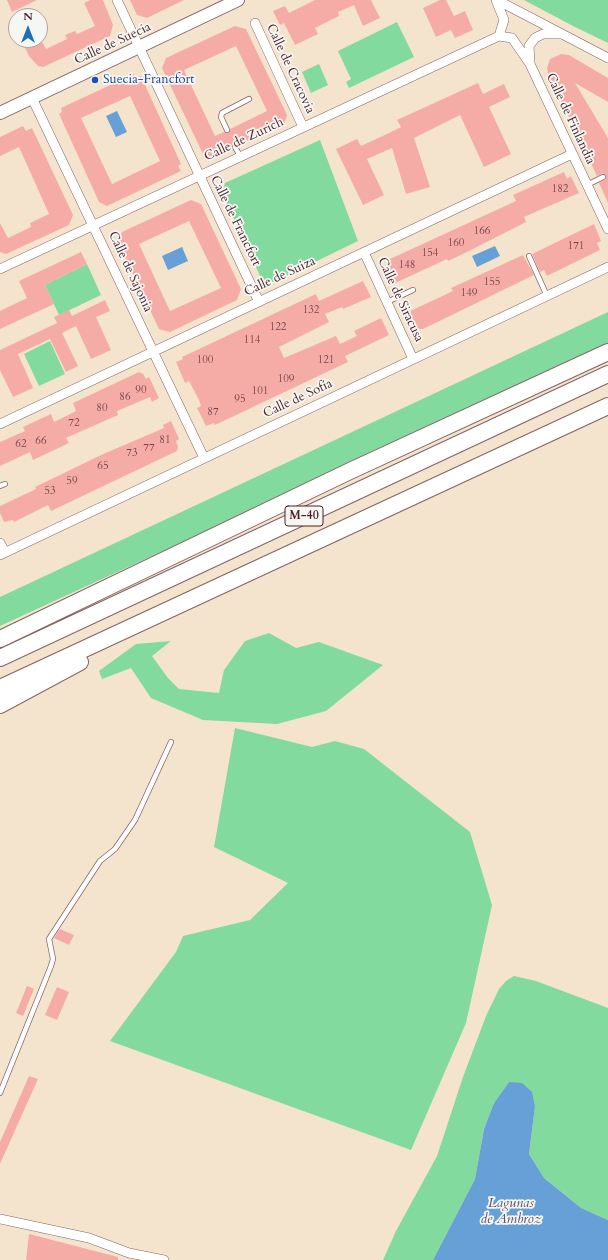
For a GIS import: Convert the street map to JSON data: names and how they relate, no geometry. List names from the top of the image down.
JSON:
{
  "streets": {
    "highway": ["M-40"],
    "street": [
      "Calle de Suecia",
      "Calle de Cracovia",
      "Calle de Finlandia",
      "Calle de Zurich",
      "Calle de Francfort",
      "Calle de Sajonia",
      "Calle de Suiza",
      "Calle de Siracusa",
      "Calle de Sofía"
    ]
  },
  "crossings": [
    ["Calle de Suecia", "Calle de Francfort"],
    ["Calle de Suecia", "Calle de Sajonia"],
    ["Calle de Cracovia", "Calle de Zurich"],
    ["Calle de Finlandia", "Calle de Zurich"],
    ["Calle de Finlandia", "Calle de Suiza"],
    ["Calle de Zurich", "Calle de Francfort"],
    ["Calle de Zurich", "Calle de Sajonia"],
    ["Calle de Francfort", "Calle de Suiza"],
    ["Calle de Sajonia", "Calle de Suiza"],
    ["Calle de Sajonia", "Calle de Sofía"],
    ["Calle de Suiza", "Calle de Siracusa"],
    ["Calle de Siracusa", "Calle de Sofía"]
  ],
  "water": ["Lagunas de Ambroz"],
  "places": ["Suecia-Francfort"],
  "house_numbers": [
    "182",
    "166",
    "160",
    "171",
    "154",
    "148",
    "155",
    "149",
    "132",
    "122",
    "114",
    "100",
    "121",
    "109",
    "90",
    "101",
    "86",
    "95",
    "80",
    "87",
    "72",
    "81",
    "66",
    "62",
    "77",
    "73",
    "65",
    "59",
    "53"
  ],
  "north": "top"
}
